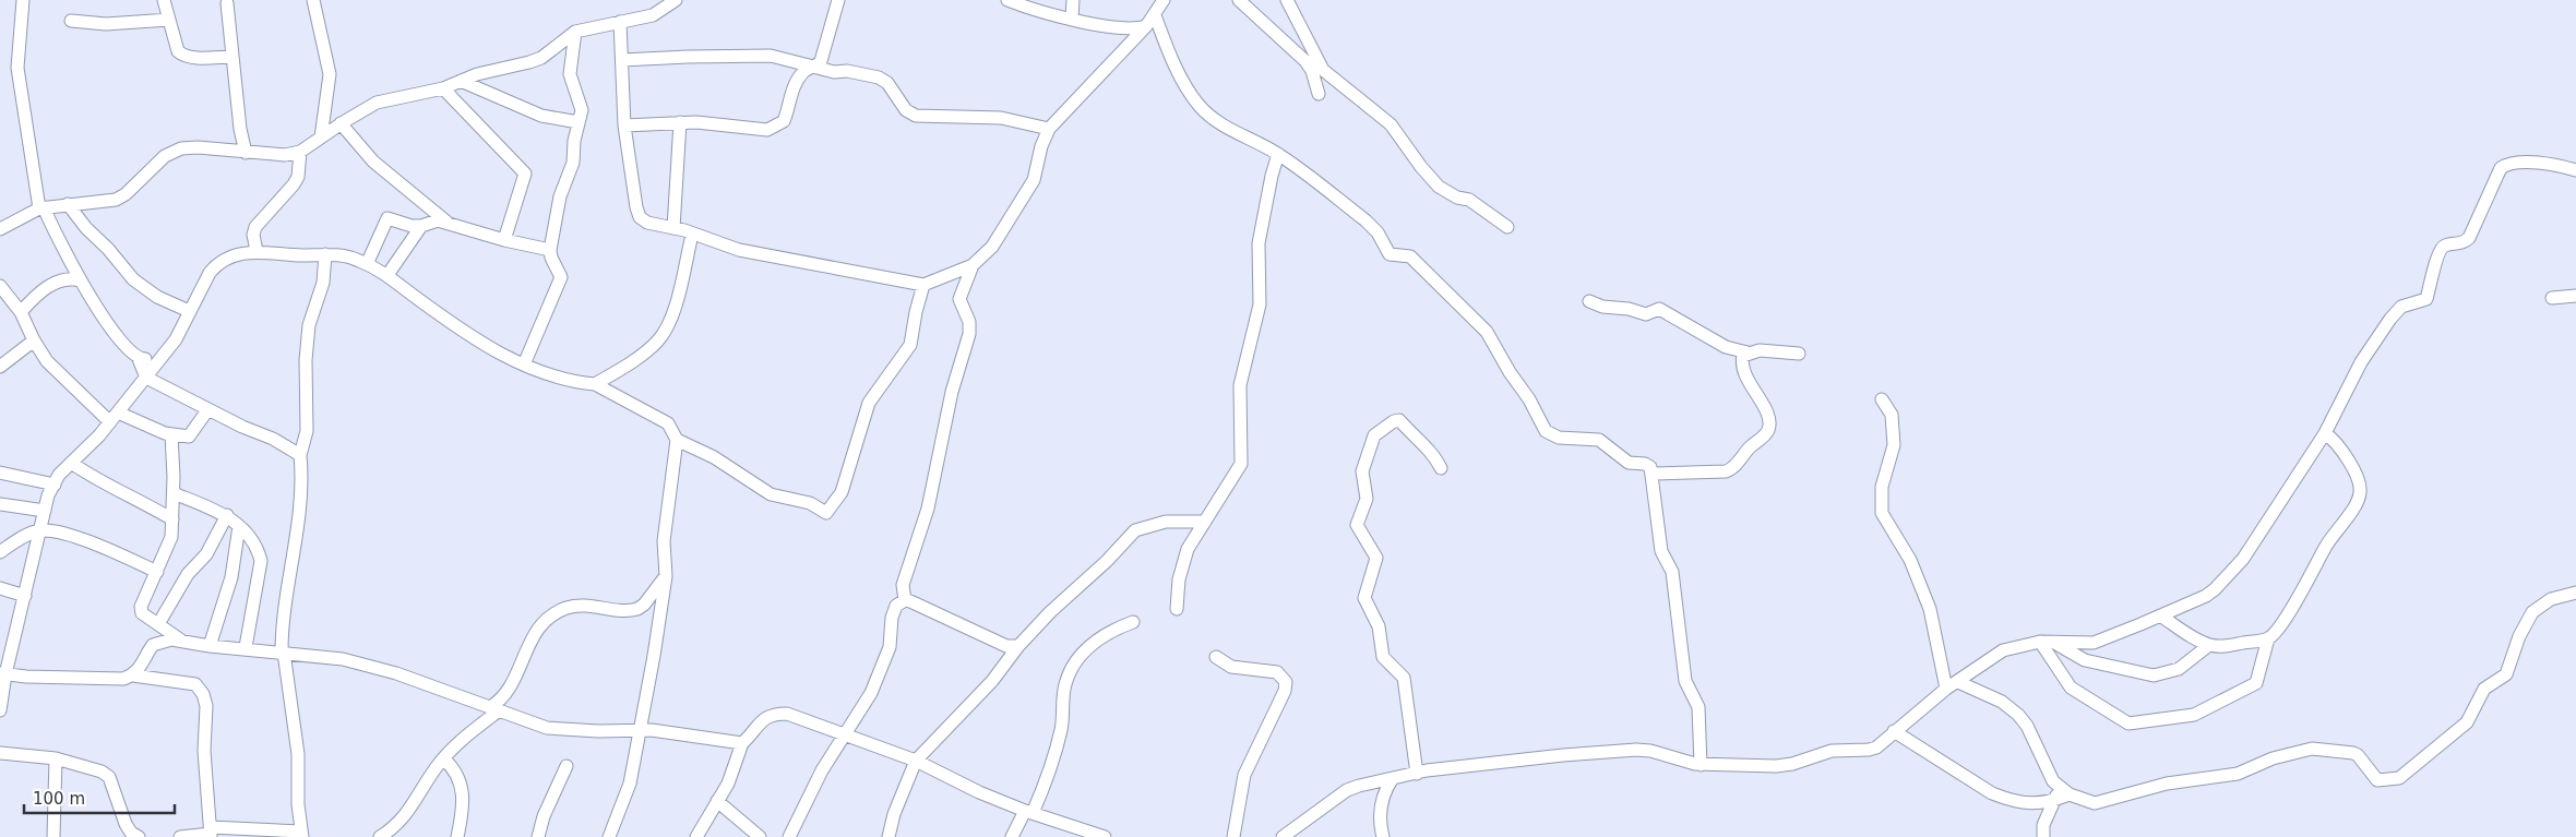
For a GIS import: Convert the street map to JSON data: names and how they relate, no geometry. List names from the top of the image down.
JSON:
{
  "scale_bar": "100 m"
}
